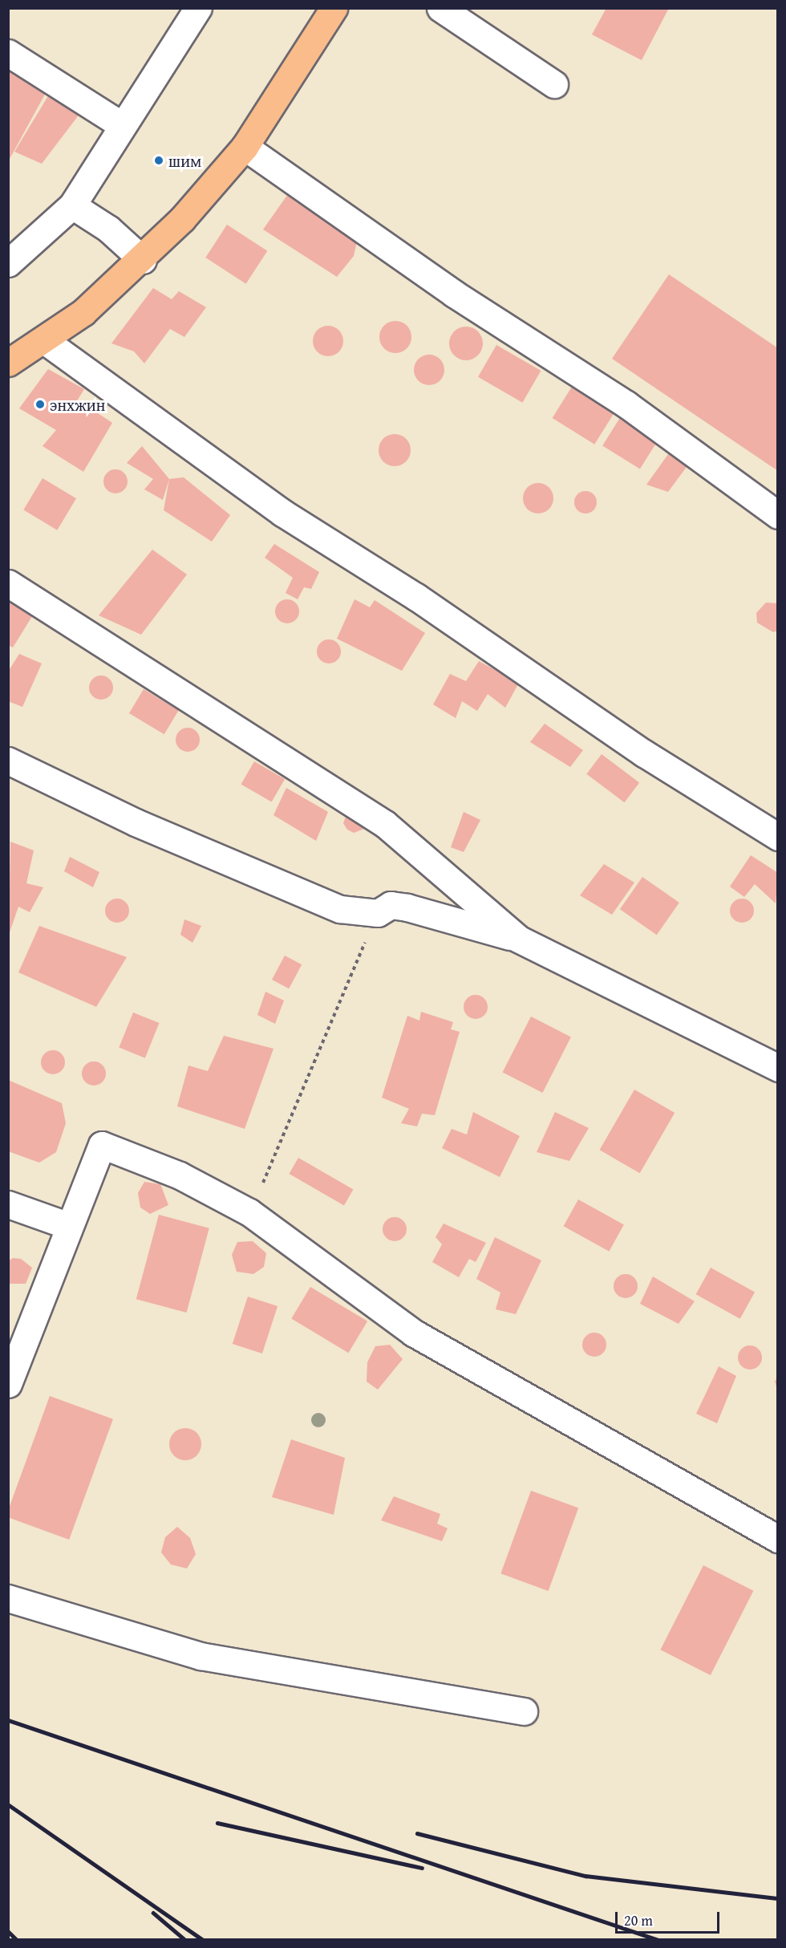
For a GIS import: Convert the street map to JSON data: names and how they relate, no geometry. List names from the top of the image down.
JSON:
{
  "places": ["шим", "энхжин"],
  "scale_bar": "20 m"
}
